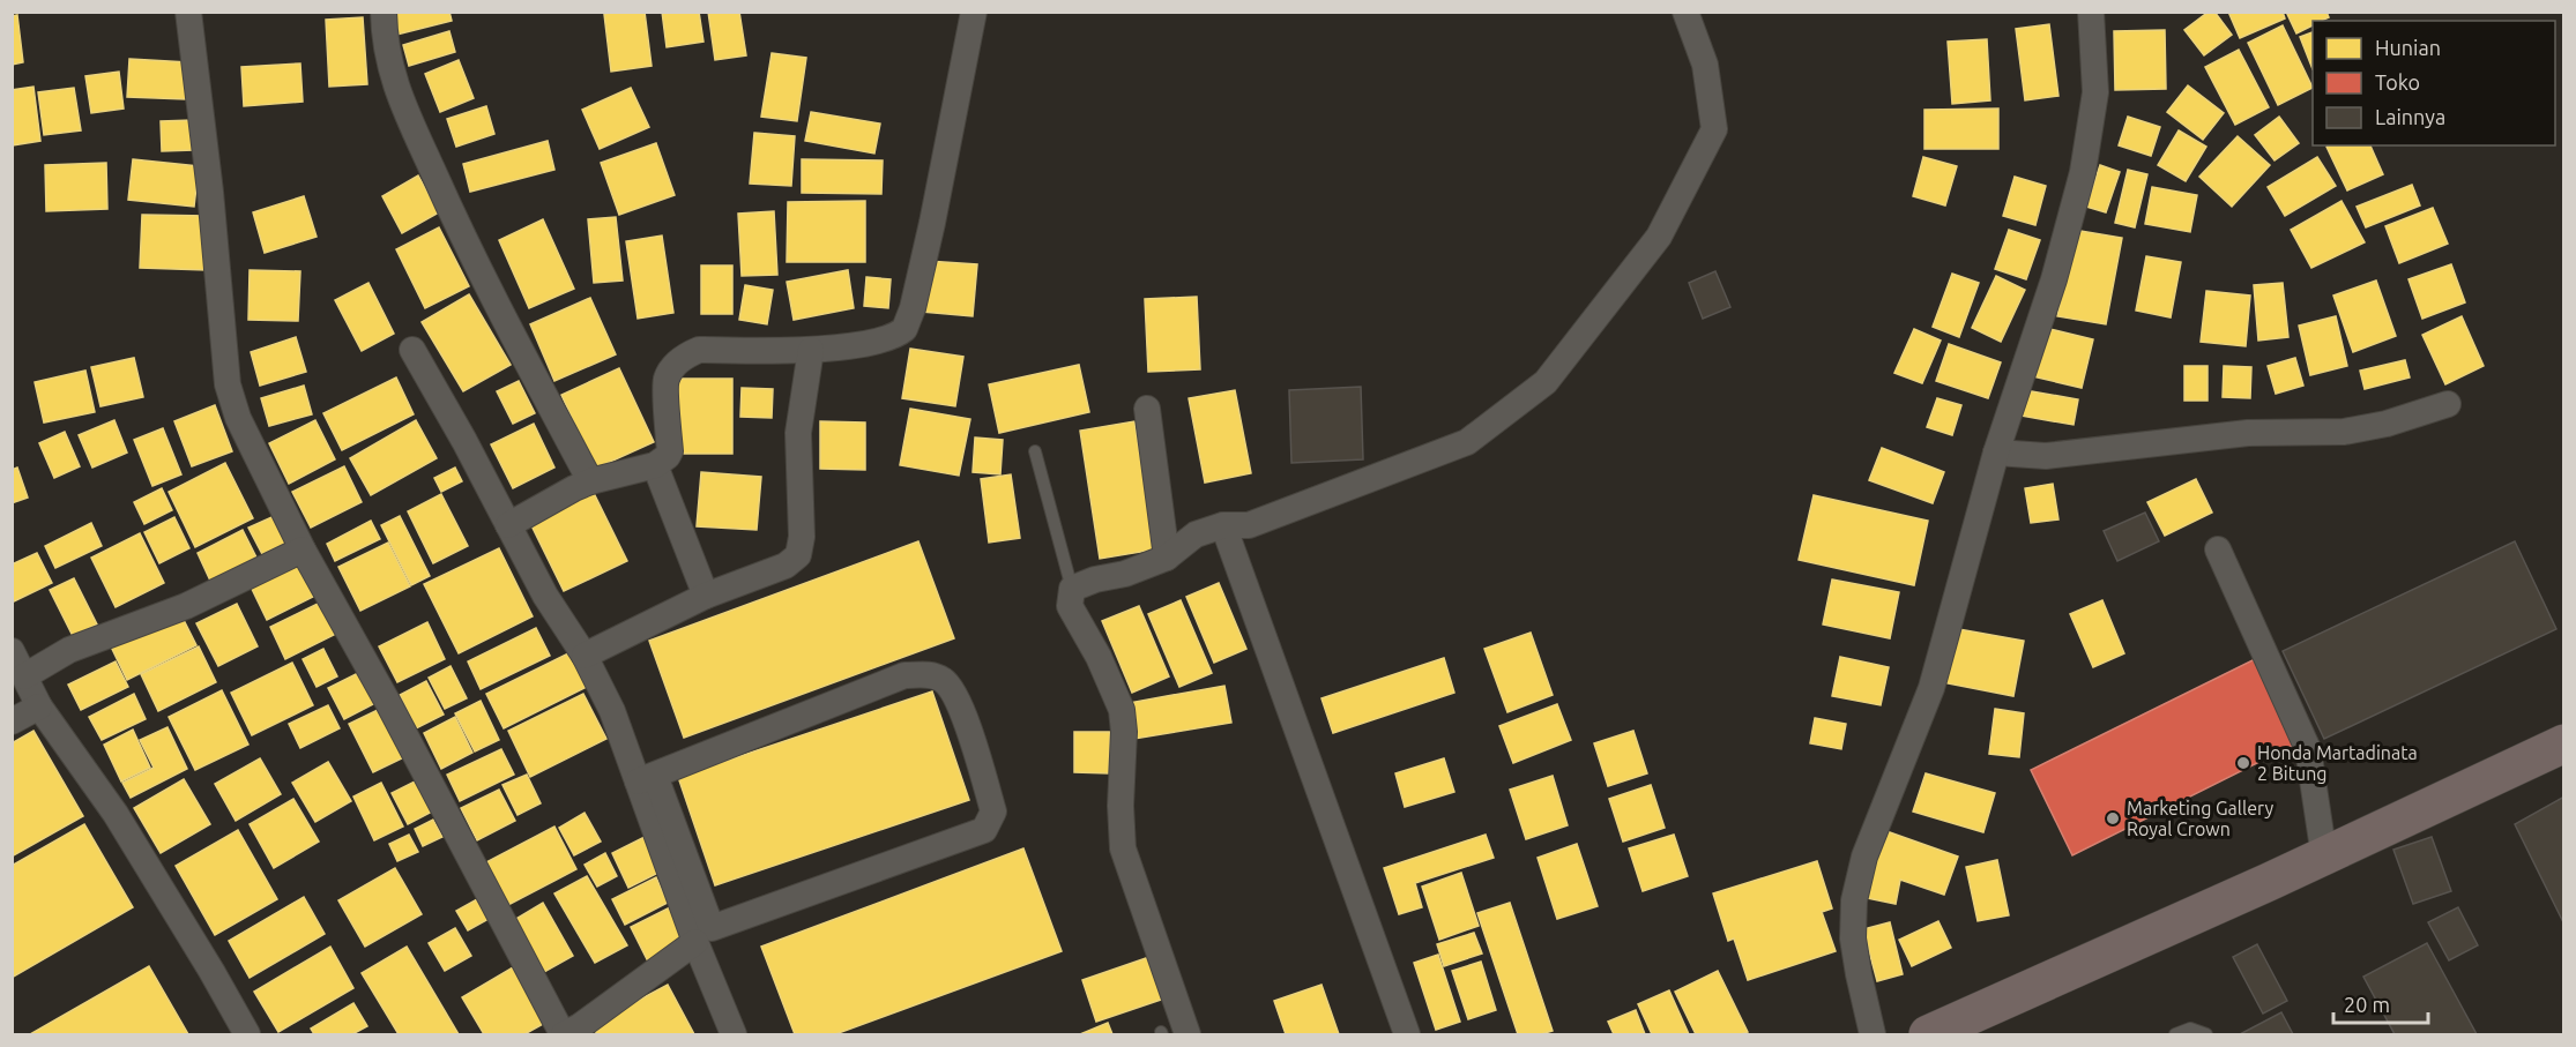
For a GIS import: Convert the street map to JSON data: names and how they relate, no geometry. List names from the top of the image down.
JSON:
{
  "places": ["Honda Martadinata 2 Bitung", "Marketing Gallery Royal Crown"],
  "legend": ["Hunian", "Toko", "Lainnya"],
  "scale_bar": "20 m"
}
